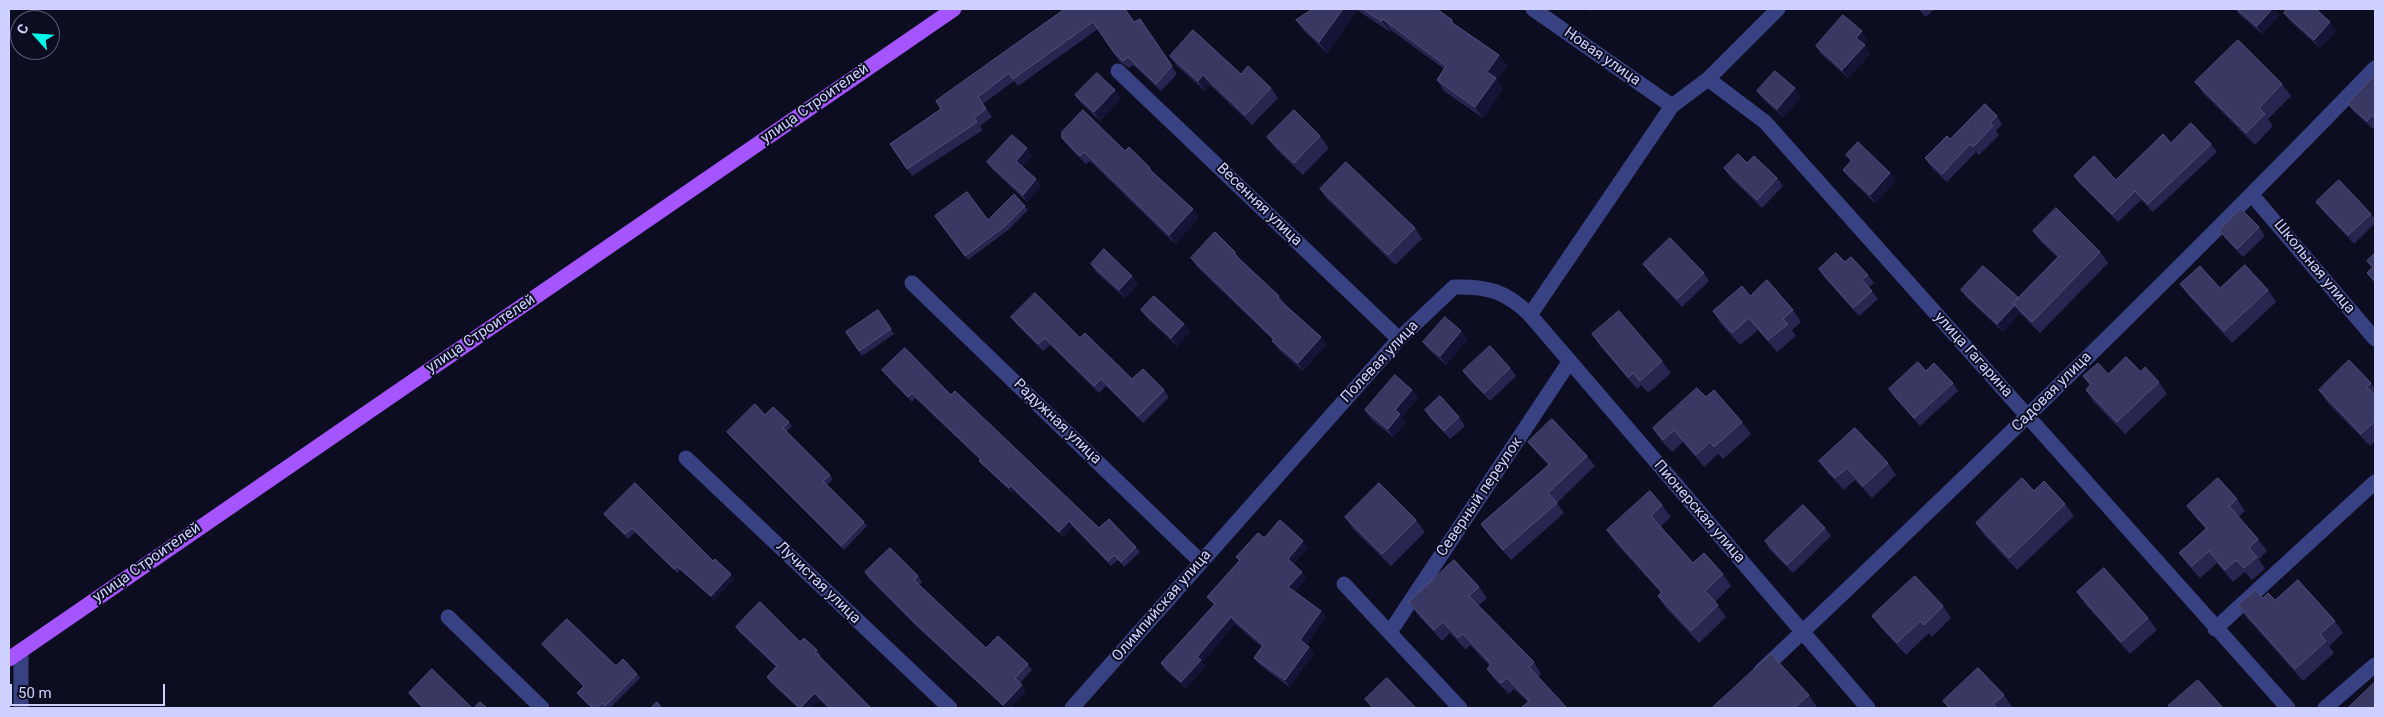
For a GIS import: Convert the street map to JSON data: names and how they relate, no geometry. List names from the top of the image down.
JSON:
{
  "streets": {
    "main road": ["улица Строителей"],
    "street": [
      "Новая улица",
      "Весенняя улица",
      "Школьная улица",
      "улица Гагарина",
      "Полевая улица",
      "Садовая улица",
      "Радужная улица",
      "Северный переулок",
      "Пионерская улица",
      "Лучистая улица",
      "Олимпийская улица"
    ]
  },
  "crossings": [
    ["Весенняя улица", "Полевая улица"],
    ["Школьная улица", "Садовая улица"],
    ["улица Гагарина", "Садовая улица"],
    ["Полевая улица", "Пионерская улица"],
    ["Полевая улица", "Олимпийская улица"],
    ["Садовая улица", "Пионерская улица"],
    ["Радужная улица", "Олимпийская улица"],
    ["Северный переулок", "Пионерская улица"]
  ],
  "scale_bar": "50 m",
  "north": "top left"
}
